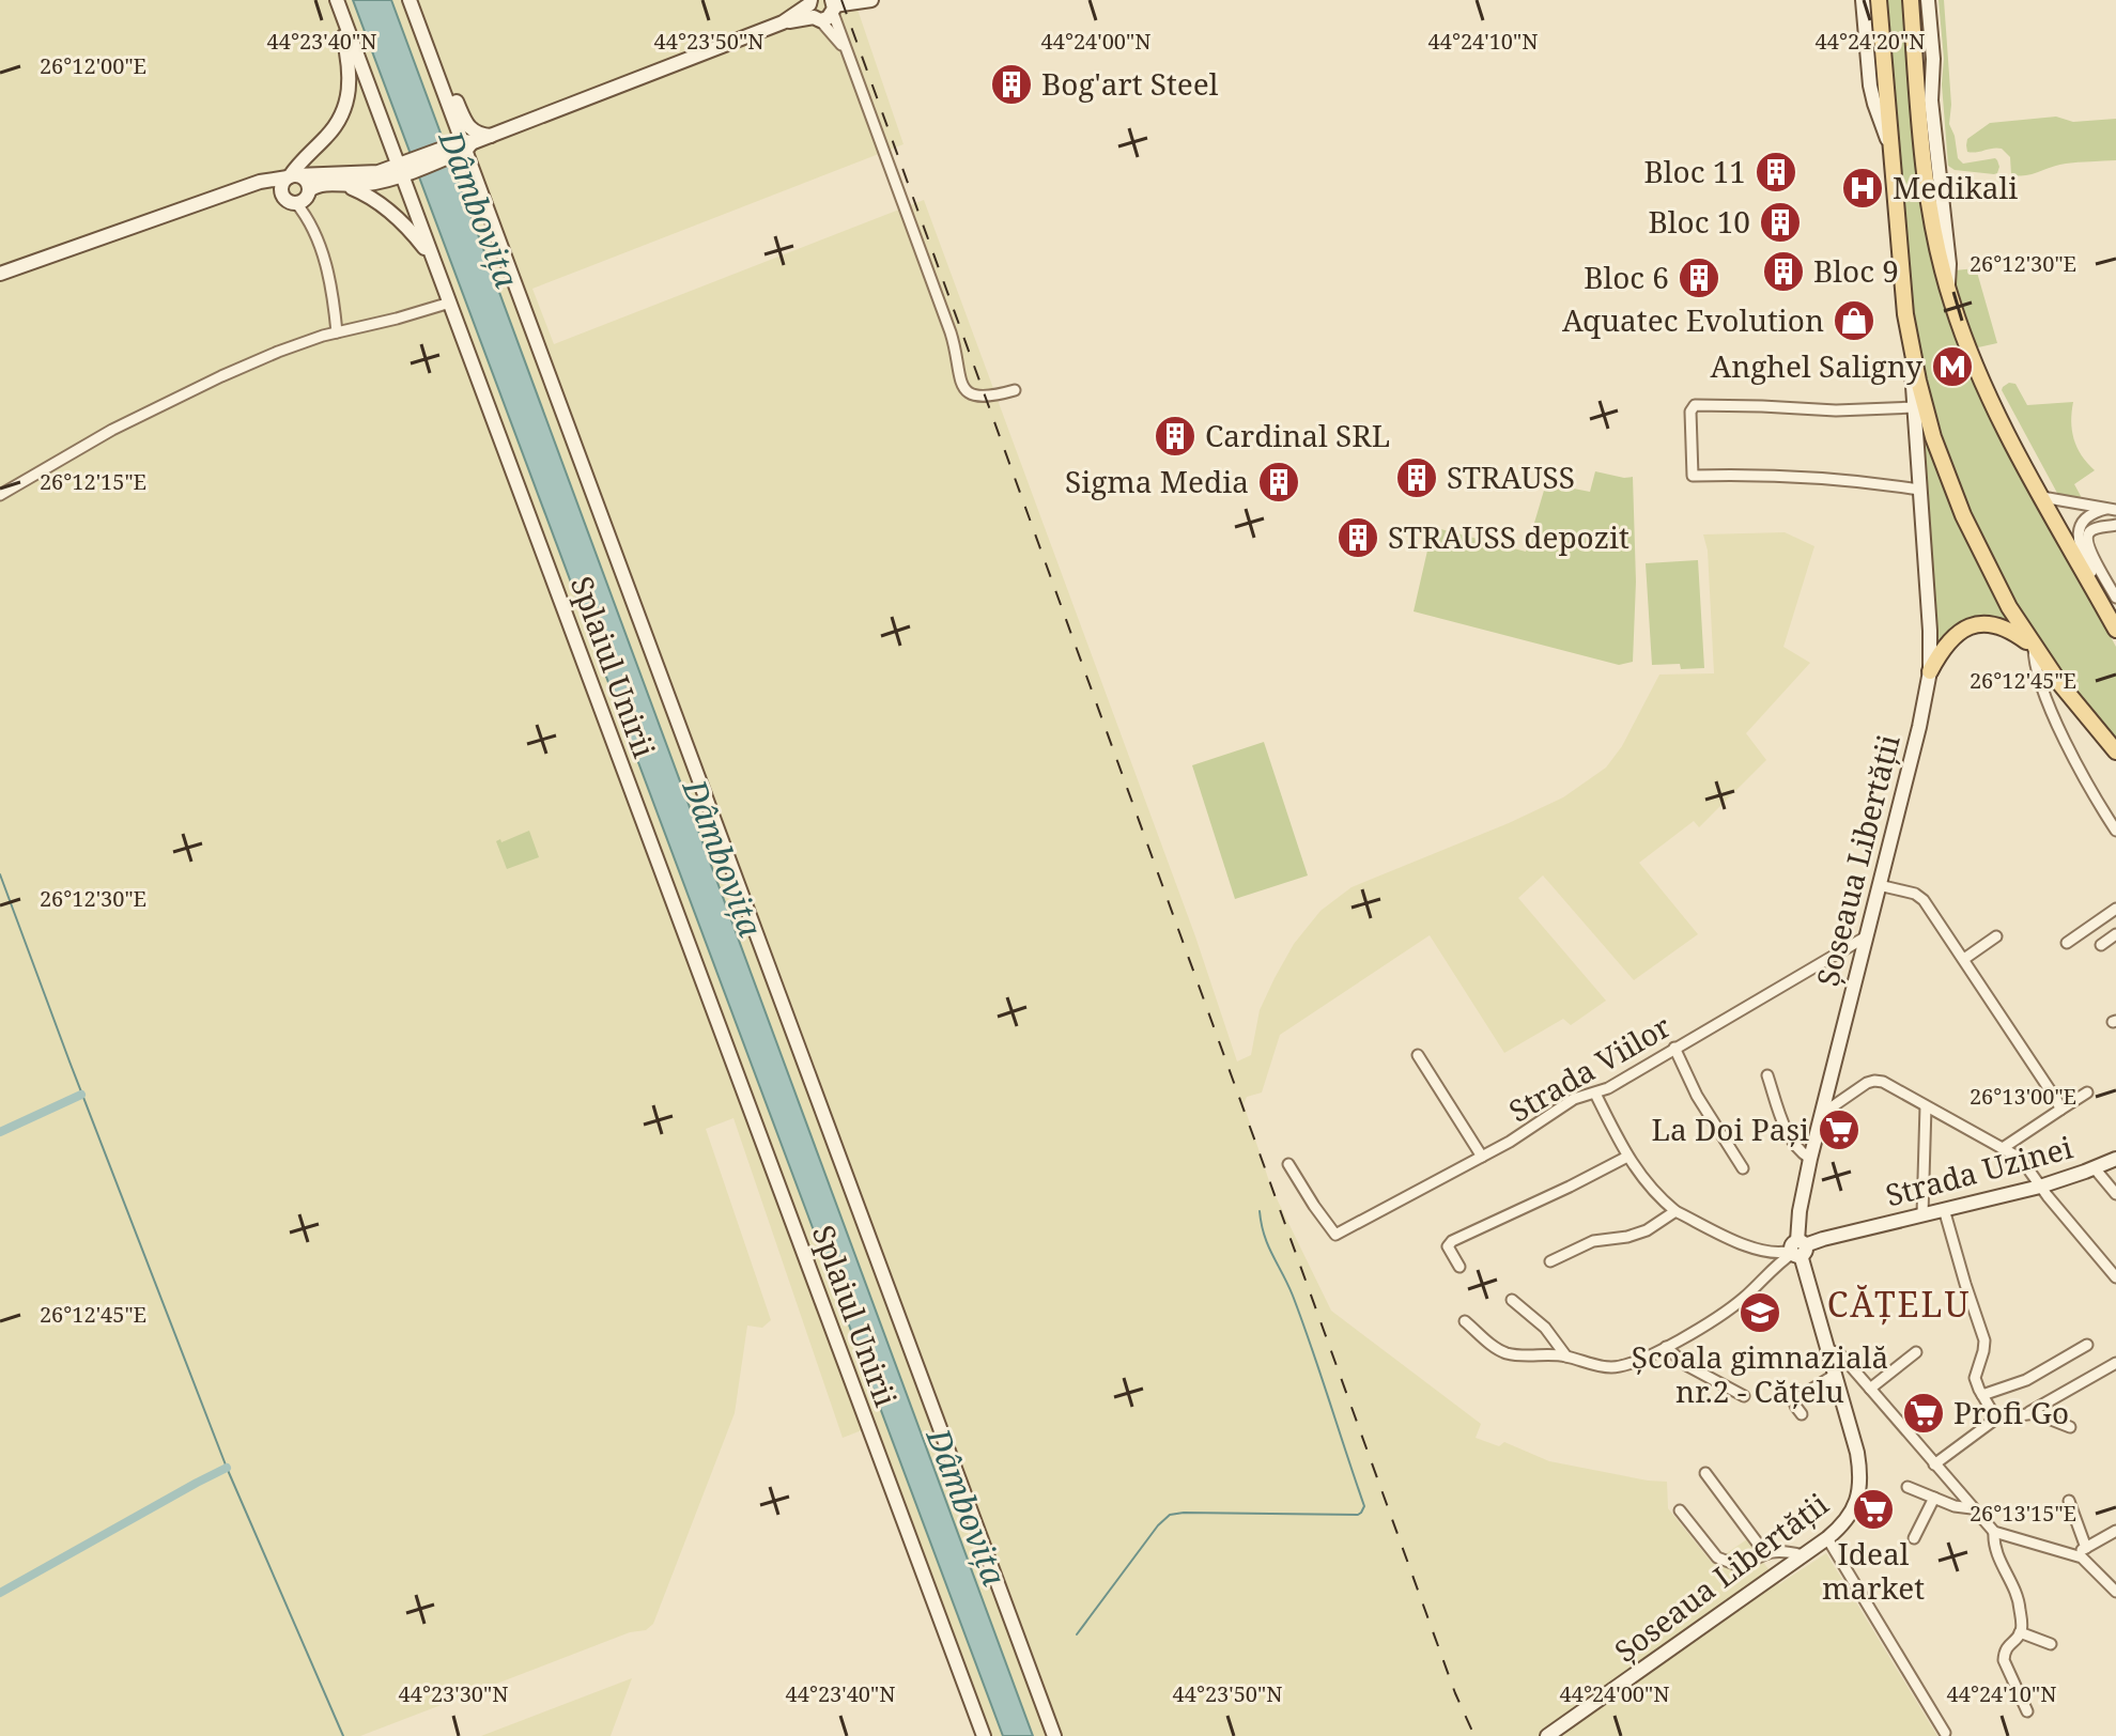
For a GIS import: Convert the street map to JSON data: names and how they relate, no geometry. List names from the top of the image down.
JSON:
{
  "streets": {
    "main road": ["Splaiul Unirii", "Șoseaua Libertății", "Strada Uzinei"],
    "street": ["Strada Viilor"]
  },
  "crossings": [
    ["Șoseaua Libertății", "Strada Viilor"],
    ["Șoseaua Libertății", "Strada Uzinei"]
  ],
  "districts": ["CĂȚELU"],
  "water": ["Dâmbovița"],
  "places": {
    "building": [
      "Bog'art Steel",
      "Bloc 11",
      "Bloc 10",
      "Bloc 9",
      "Bloc 6",
      "Cardinal SRL",
      "STRAUSS",
      "Sigma Media",
      "STRAUSS depozit"
    ],
    "hospital": ["Medikali"],
    "shop": ["Aquatec Evolution"],
    "metro station": ["Anghel Saligny"],
    "supermarket": ["La Doi Pași", "Profi Go", "Ideal market"],
    "school or university": ["Școala gimnazială nr.2 - Cățelu"]
  },
  "coordinates": [
    "44°23'40\"N",
    "44°23'50\"N",
    "44°24'00\"N",
    "44°24'10\"N",
    "44°24'20\"N",
    "26°12'00\"E",
    "26°12'30\"E",
    "26°12'15\"E",
    "26°12'45\"E",
    "26°13'00\"E",
    "26°13'15\"E",
    "44°23'30\"N"
  ]
}
